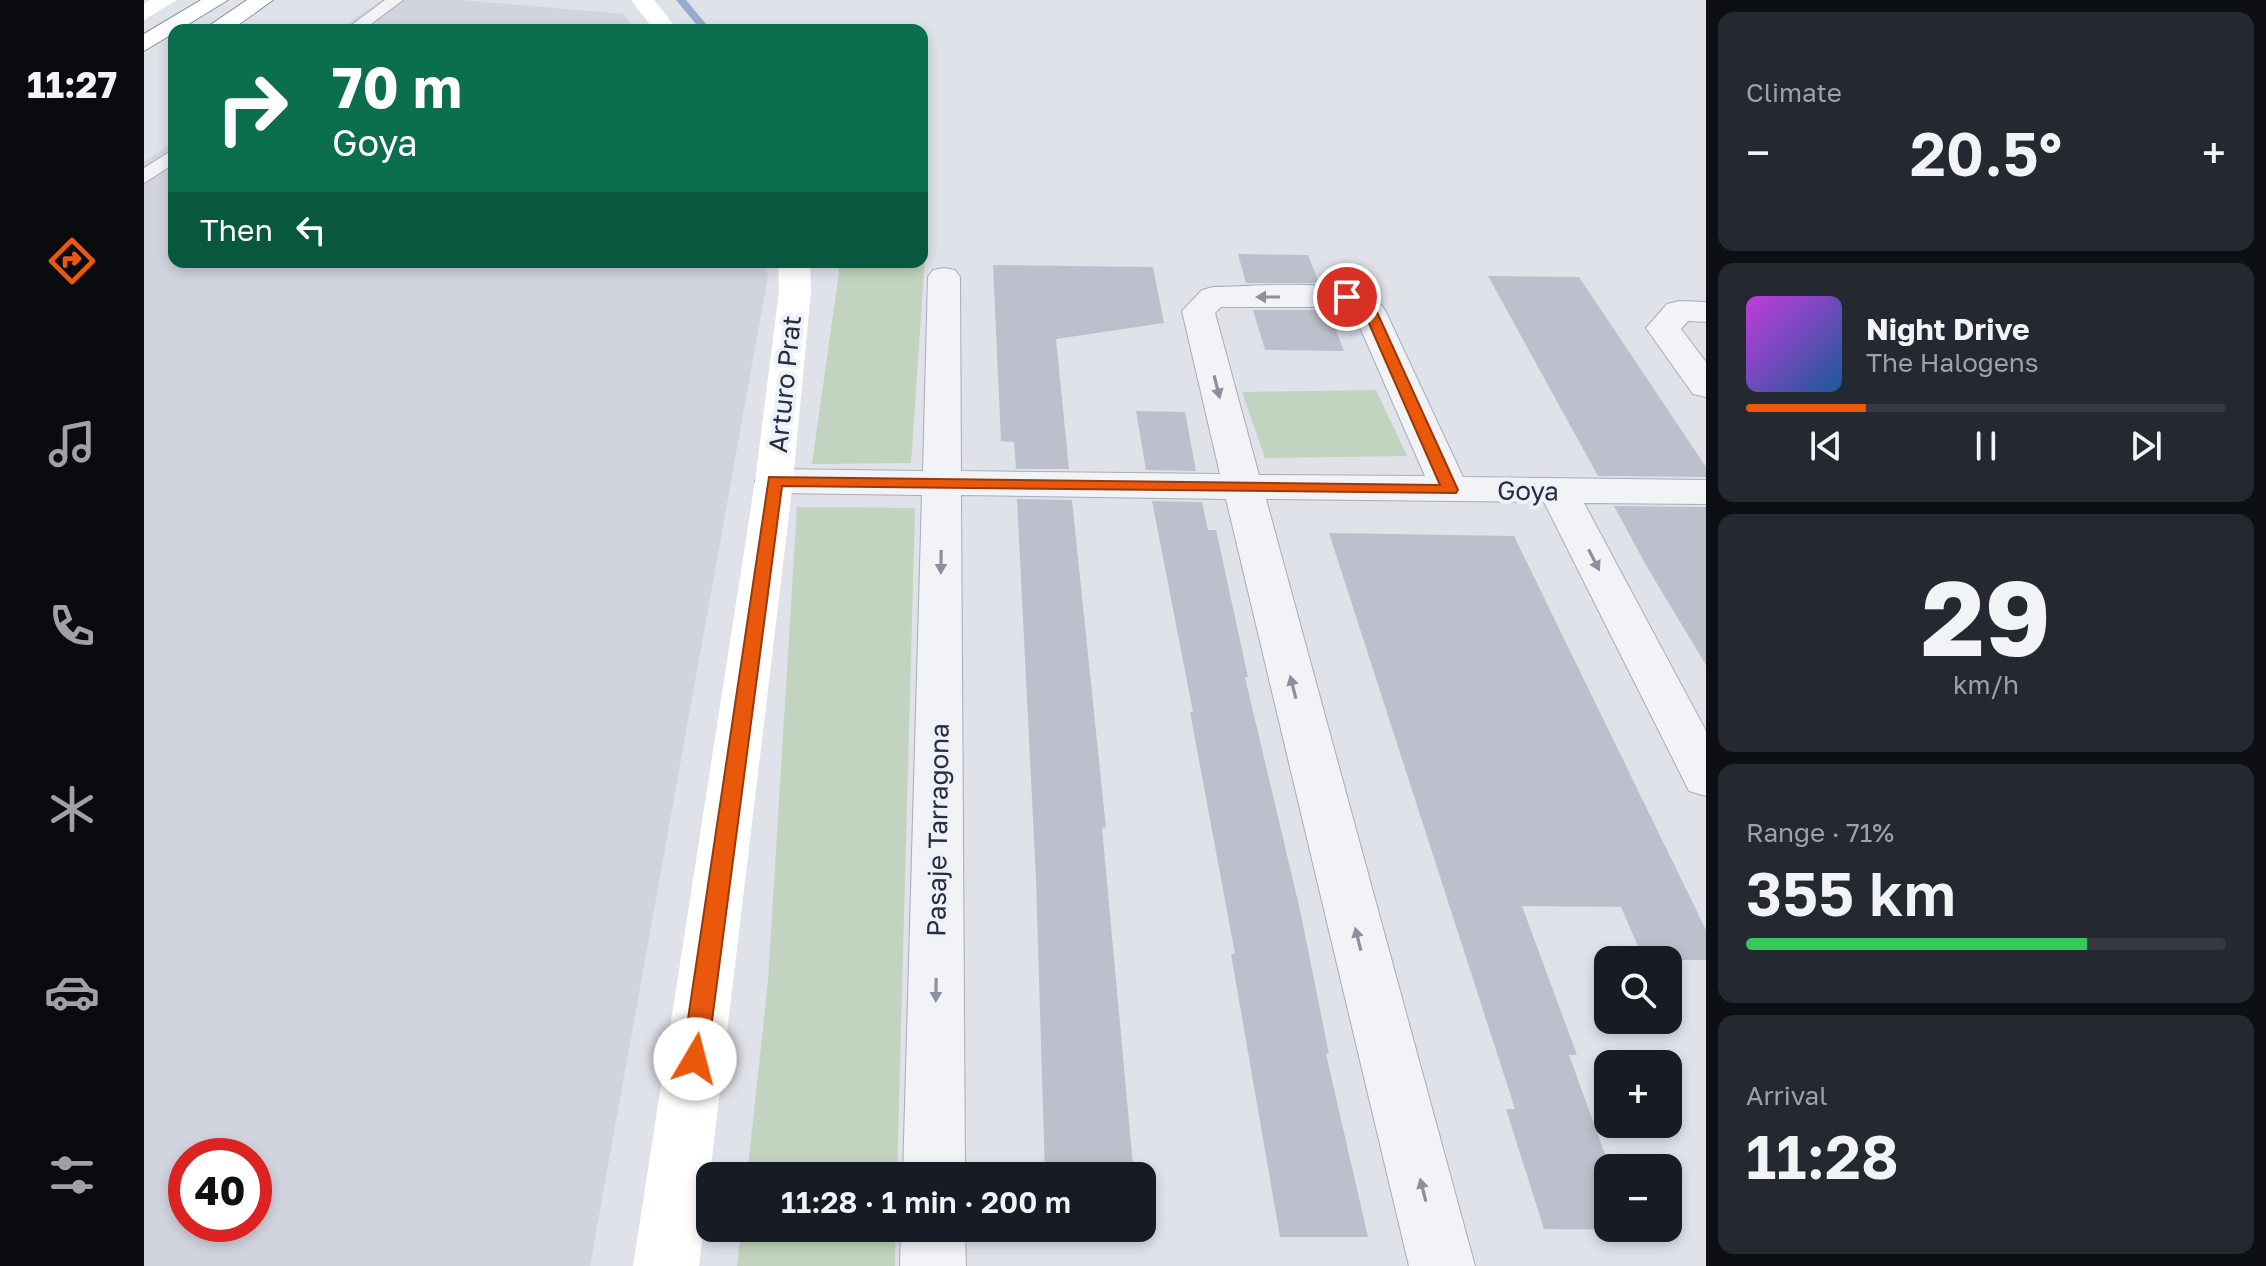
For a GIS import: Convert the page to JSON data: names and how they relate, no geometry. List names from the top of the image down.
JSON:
{
  "streets": {
    "main road": ["Arturo Prat"],
    "street": ["Goya", "Pasaje Tarragona"]
  },
  "crossings": [
    ["Arturo Prat", "Goya"],
    ["Goya", "Pasaje Tarragona"]
  ],
  "page": {
    "tabs": "11:27",
    "tile": [
      "Climate",
      ["29", "km/h"],
      ["Range · 71%", "355 km"],
      ["Arrival", "11:28"]
    ],
    "turn": ["70 m", "Goya"],
    "heat": ["−", "20.5°", "+"],
    "then": "Then",
    "song": ["Night Drive", "The Halogens"],
    "map_buttons": ["+", "−"],
    "limit": "40",
    "trip": "11:28 · 1 min · 200 m"
  }
}
